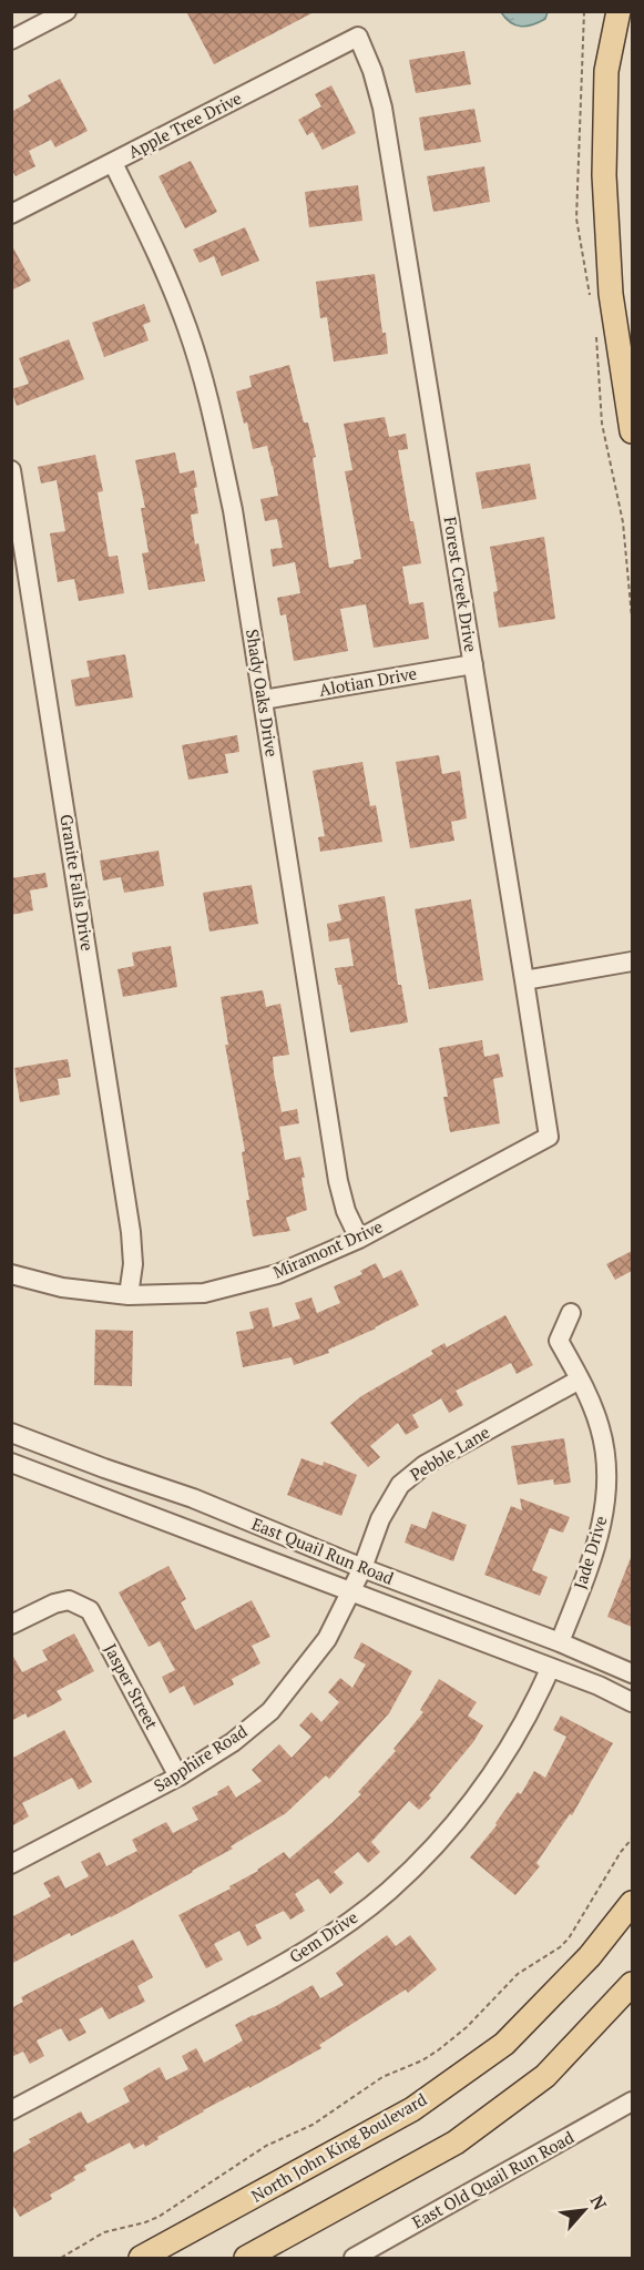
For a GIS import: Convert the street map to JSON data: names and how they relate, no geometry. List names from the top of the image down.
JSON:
{
  "streets": {
    "main road": ["North John King Boulevard"],
    "street": [
      "Apple Tree Drive",
      "Forest Creek Drive",
      "Alotian Drive",
      "Shady Oaks Drive",
      "Granite Falls Drive",
      "Miramont Drive",
      "Pebble Lane",
      "East Quail Run Road",
      "Jade Drive",
      "Jasper Street",
      "Sapphire Road",
      "Gem Drive",
      "East Old Quail Run Road"
    ]
  },
  "crossings": [
    ["Apple Tree Drive", "Forest Creek Drive"],
    ["Apple Tree Drive", "Shady Oaks Drive"],
    ["Forest Creek Drive", "Alotian Drive"],
    ["Forest Creek Drive", "Miramont Drive"],
    ["Alotian Drive", "Shady Oaks Drive"],
    ["Shady Oaks Drive", "Miramont Drive"],
    ["Granite Falls Drive", "Miramont Drive"],
    ["Pebble Lane", "East Quail Run Road"],
    ["Pebble Lane", "Jade Drive"],
    ["Pebble Lane", "Sapphire Road"],
    ["East Quail Run Road", "Jade Drive"],
    ["East Quail Run Road", "Sapphire Road"],
    ["East Quail Run Road", "Gem Drive"],
    ["Jasper Street", "Sapphire Road"]
  ],
  "north": "top right"
}
